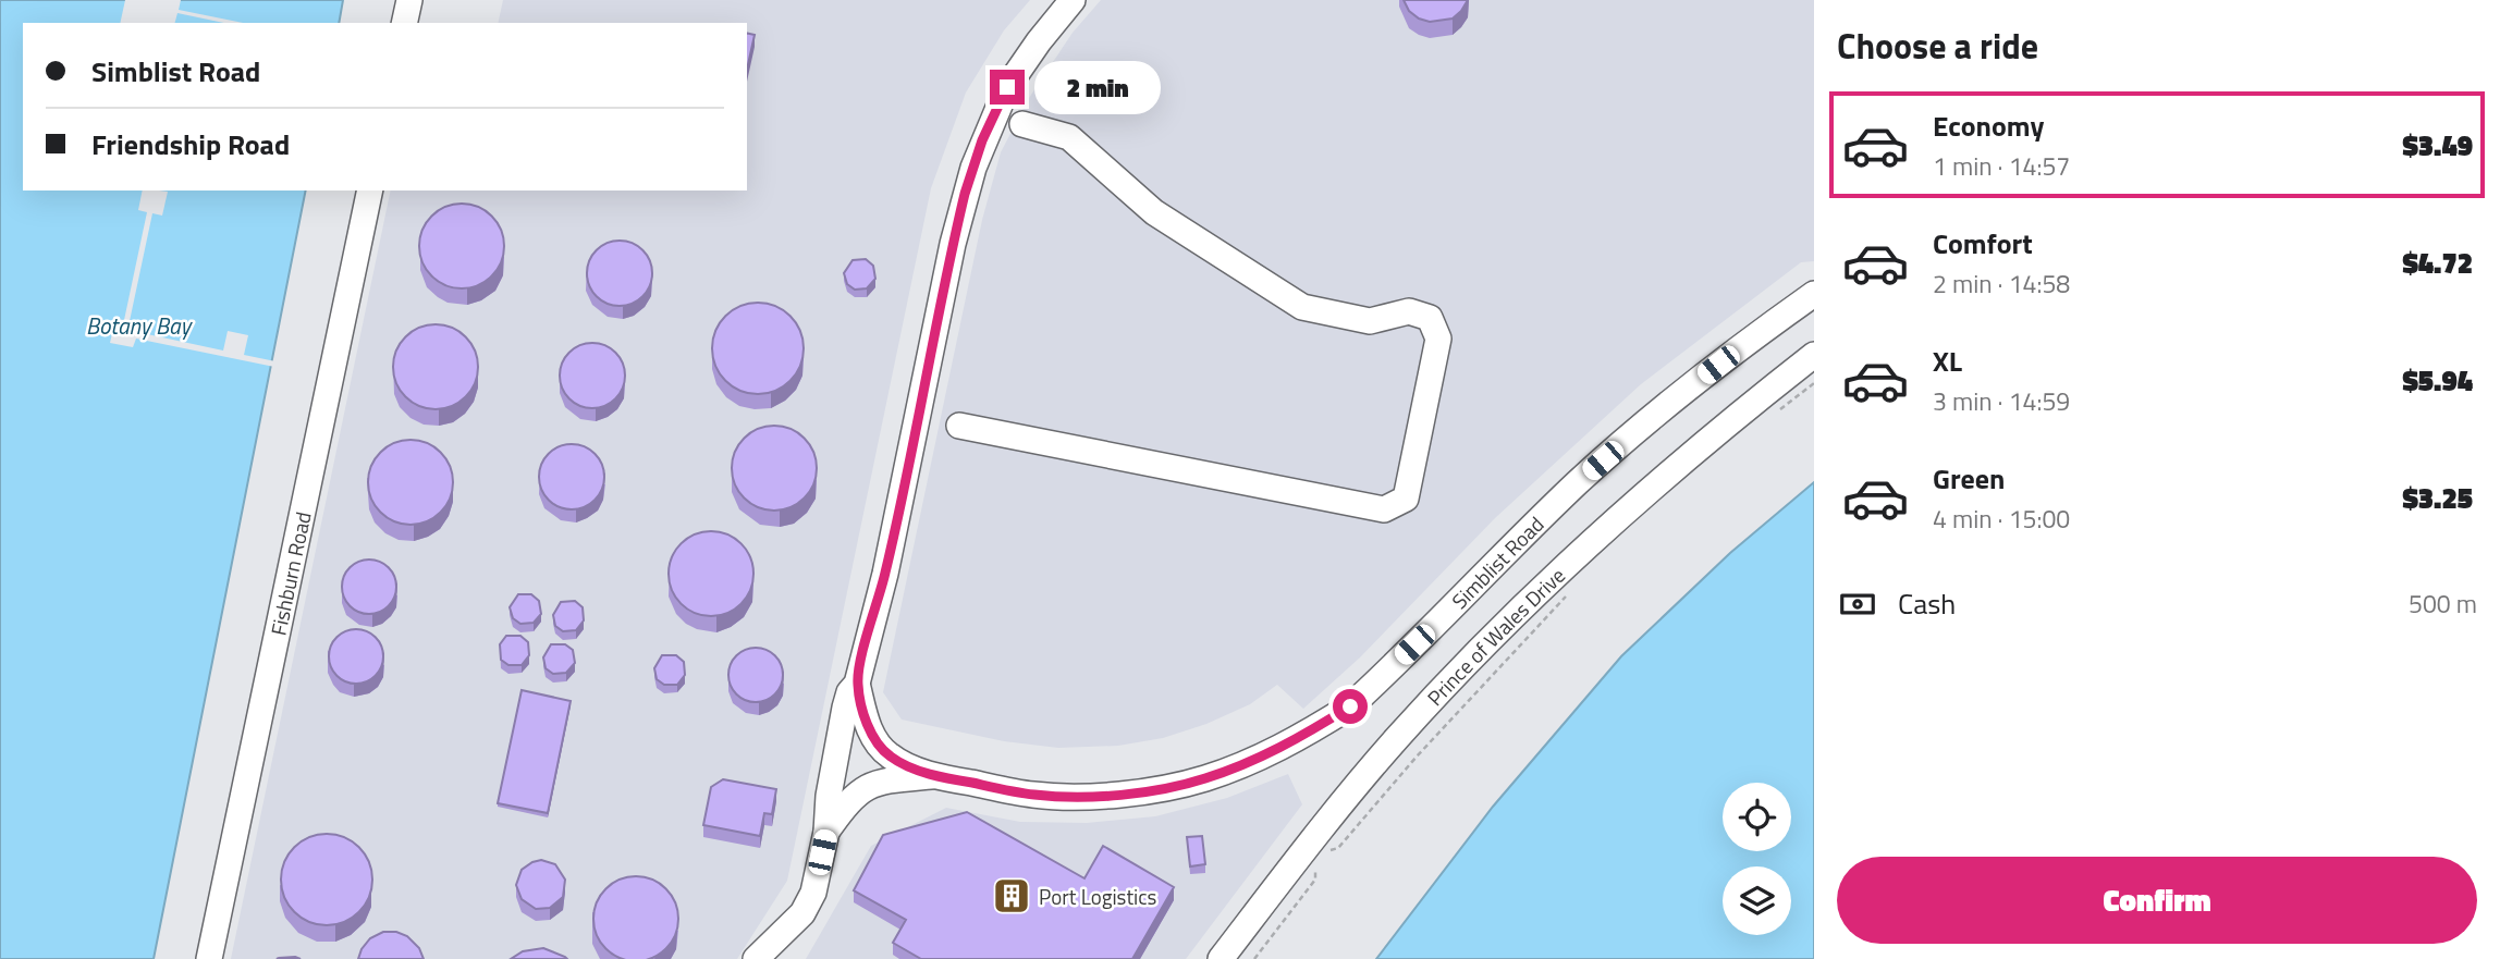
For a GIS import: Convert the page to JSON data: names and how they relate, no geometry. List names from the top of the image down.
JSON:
{
  "streets": {
    "street": ["Simblist Road", "Fishburn Road", "Prince of Wales Drive"]
  },
  "water": ["Botany Bay"],
  "places": {
    "building": ["Port Logistics"]
  },
  "page": {
    "heading": "Choose a ride",
    "banner": ["Simblist Road", "Friendship Road"],
    "bubble": "2 min",
    "list": [
      {
        "name": "Economy",
        "note": "1 min · 14:57",
        "value": "$3.49"
      },
      {
        "name": "Comfort",
        "note": "2 min · 14:58",
        "value": "$4.72"
      },
      {
        "name": "XL",
        "note": "3 min · 14:59",
        "value": "$5.94"
      },
      {
        "name": "Green",
        "note": "4 min · 15:00",
        "value": "$3.25"
      }
    ],
    "pay": ["Cash", "500 m"],
    "buttons": "Confirm"
  }
}
